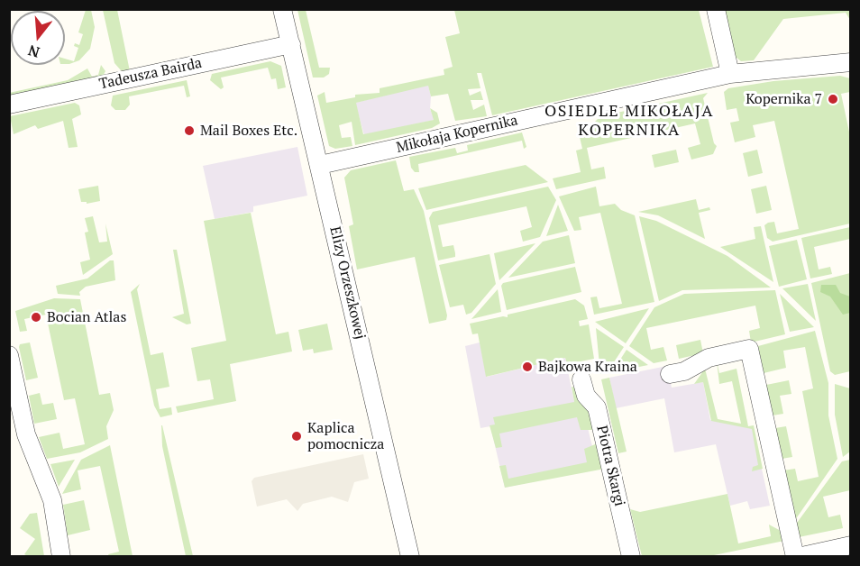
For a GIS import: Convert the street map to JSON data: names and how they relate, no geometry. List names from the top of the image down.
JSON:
{
  "streets": {
    "street": [
      "Tadeusza Bairda",
      "Mikołaja Kopernika",
      "Elizy Orzeszkowej",
      "Piotra Skargi"
    ]
  },
  "crossings": [
    ["Tadeusza Bairda", "Elizy Orzeszkowej"],
    ["Mikołaja Kopernika", "Elizy Orzeszkowej"]
  ],
  "districts": ["OSIEDLE MIKOŁAJA KOPERNIKA"],
  "places": [
    "Kopernika 7",
    "Mail Boxes Etc.",
    "Bocian Atlas",
    "Bajkowa Kraina",
    "Kaplica pomocnicza"
  ],
  "north": "bottom"
}
